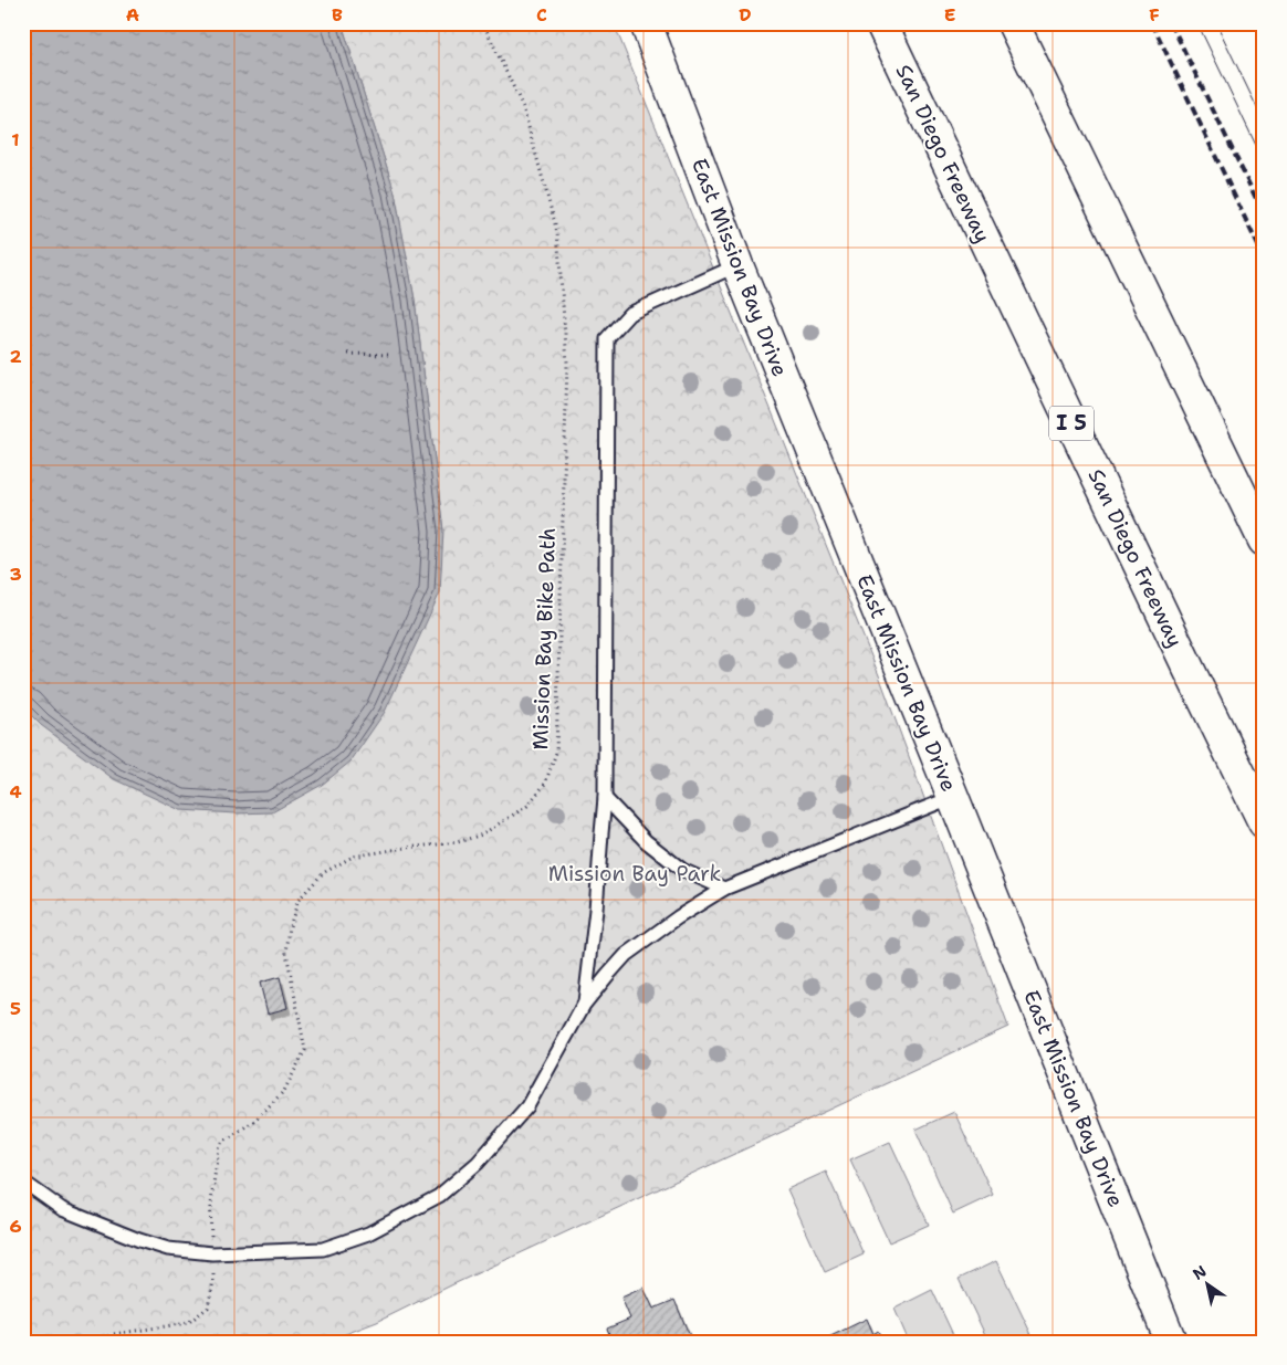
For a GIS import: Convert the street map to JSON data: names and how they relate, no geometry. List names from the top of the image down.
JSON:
{
  "streets": {
    "main road": ["San Diego Freeway", "East Mission Bay Drive", "I 5"],
    "path": ["Mission Bay Bike Path"]
  },
  "parks": ["Mission Bay Park"],
  "north": "top left",
  "grid": {
    "columns": [
      "A",
      "B",
      "C",
      "D",
      "E",
      "F"
    ],
    "rows": [
      "1",
      "2",
      "3",
      "4",
      "5",
      "6"
    ]
  }
}
